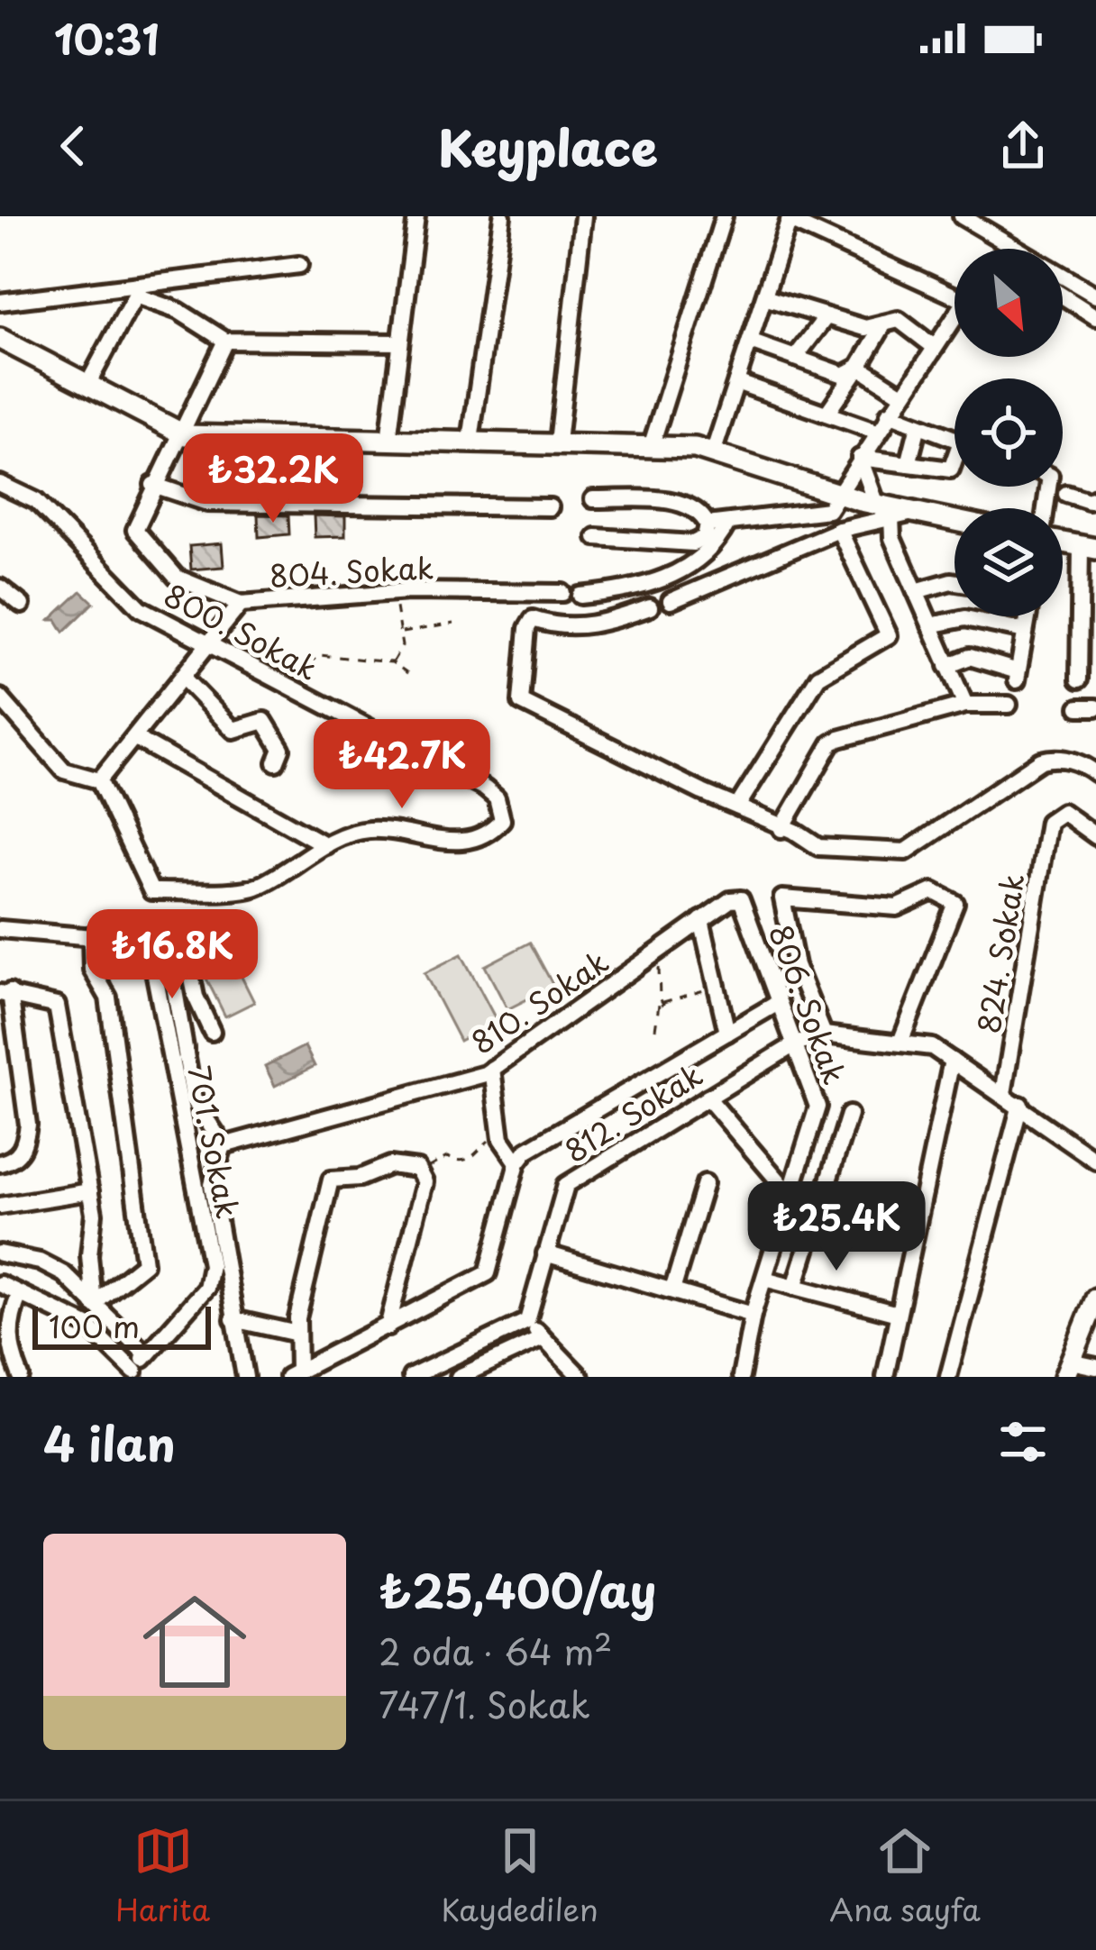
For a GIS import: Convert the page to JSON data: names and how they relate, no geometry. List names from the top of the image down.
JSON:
{
  "streets": {
    "street": [
      "804. Sokak",
      "800. Sokak",
      "824. Sokak",
      "810. Sokak",
      "806. Sokak",
      "812. Sokak",
      "701. Sokak"
    ]
  },
  "crossings": [
    ["804. Sokak", "800. Sokak"],
    ["810. Sokak", "806. Sokak"],
    ["810. Sokak", "701. Sokak"],
    ["806. Sokak", "812. Sokak"]
  ],
  "scale_bar": "100 m",
  "north": "bottom right",
  "page": {
    "status": "10:31",
    "header": "Keyplace",
    "price": [
      "₺32.2K",
      "₺42.7K",
      "₺16.8K",
      "₺25.4K"
    ],
    "scale": "100 m",
    "heading": "4 ilan",
    "list": [
      {
        "name": "₺25,400/ay",
        "note": "2 oda · 64 m² · 747/1. Sokak"
      }
    ],
    "tabs": ["Harita", "Kaydedilen", "Ana sayfa"]
  }
}
